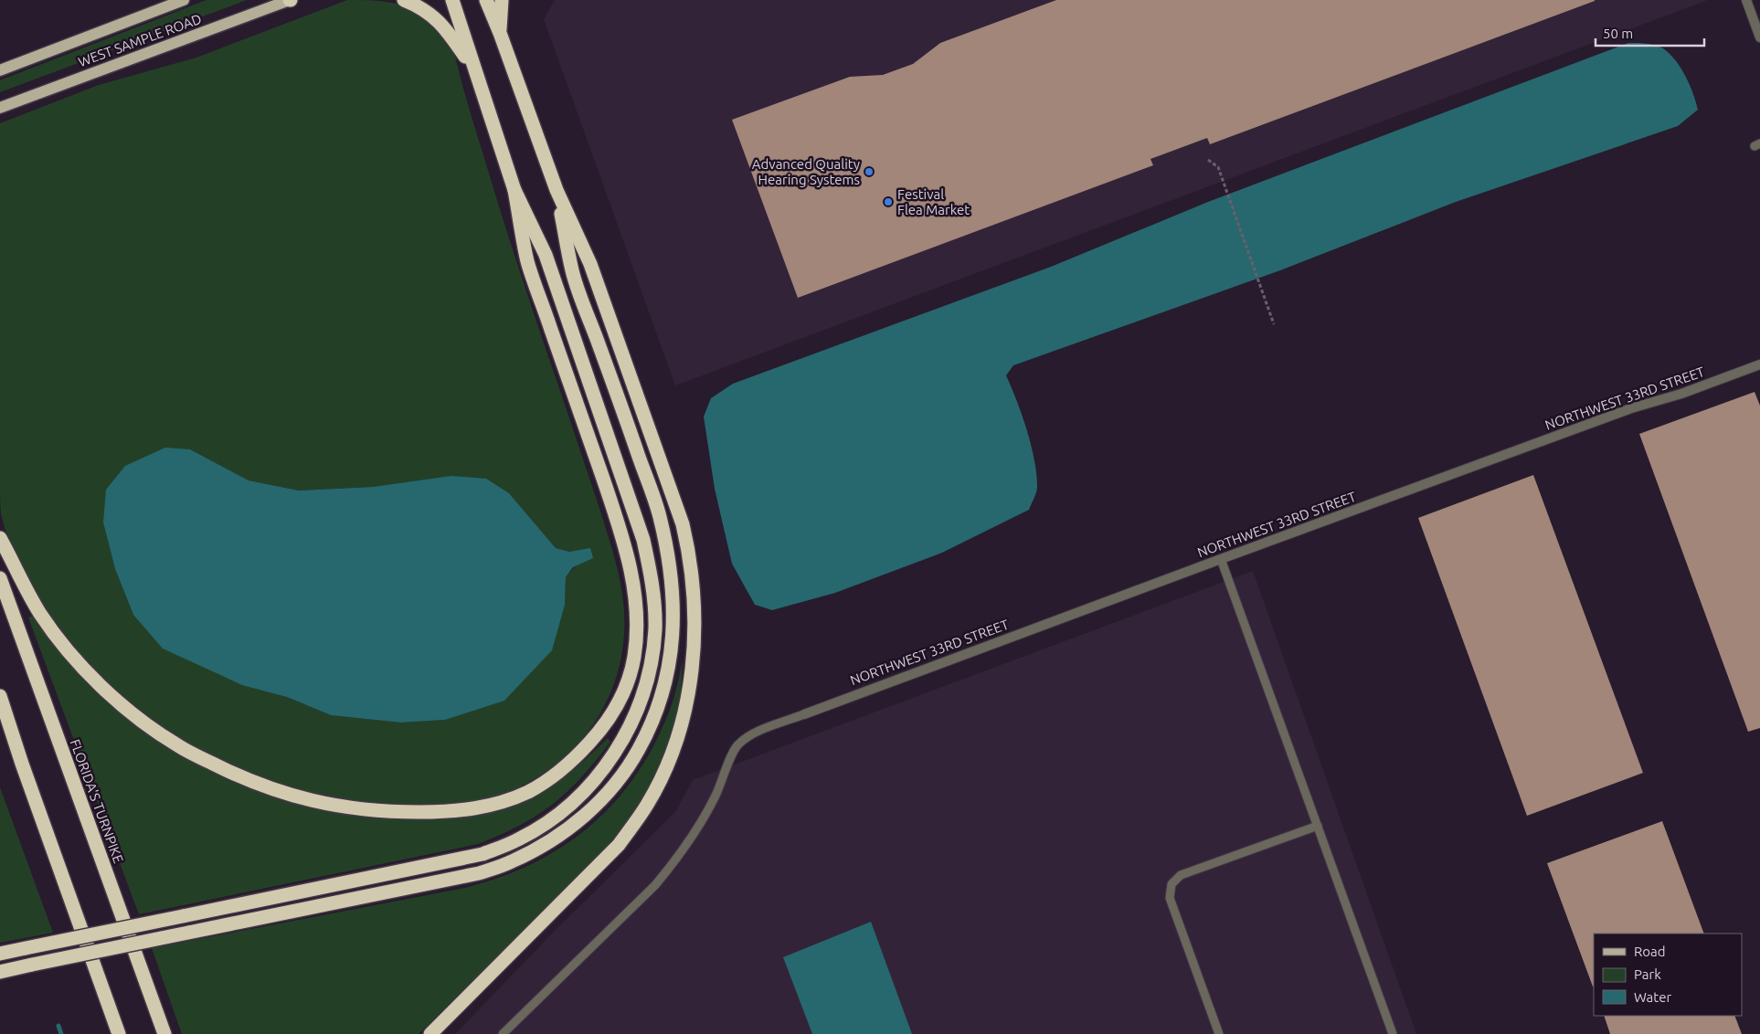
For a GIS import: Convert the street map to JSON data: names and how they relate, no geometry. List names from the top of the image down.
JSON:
{
  "streets": {
    "highway": ["FLORIDA'S TURNPIKE"],
    "main road": ["WEST SAMPLE ROAD"],
    "street": ["NORTHWEST 33RD STREET"]
  },
  "places": ["Advanced Quality Hearing Systems", "Festival Flea Market"],
  "legend": ["Road", "Park", "Water"],
  "scale_bar": "50 m"
}
